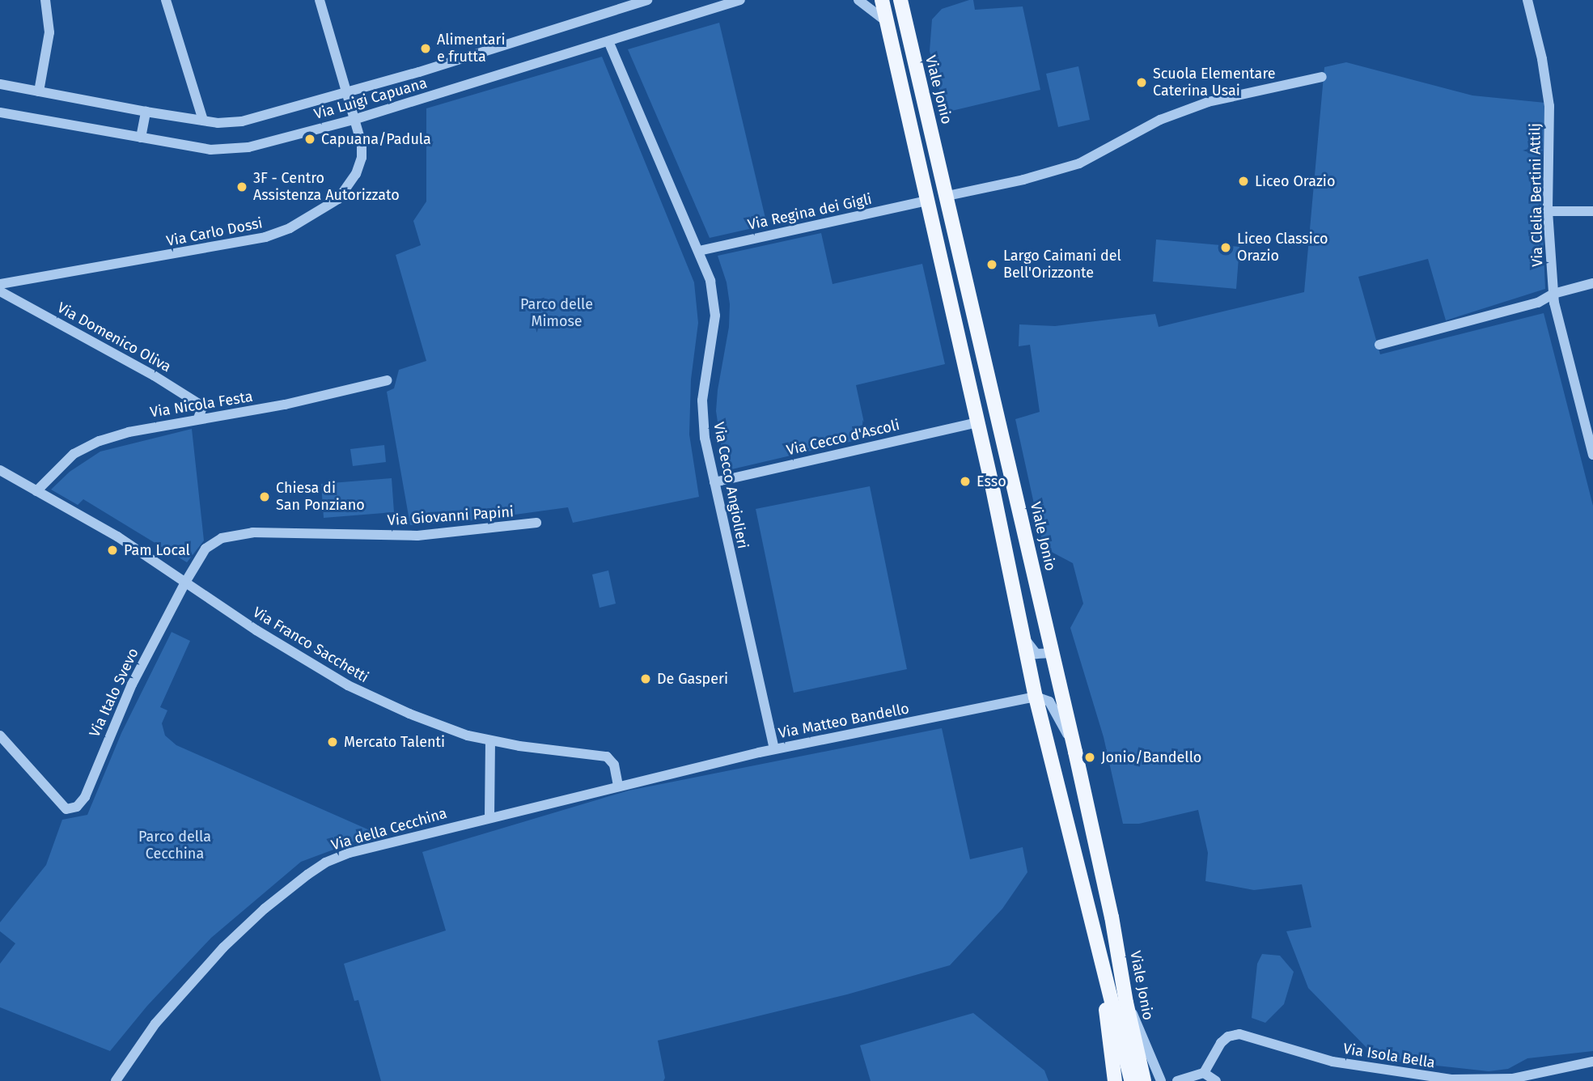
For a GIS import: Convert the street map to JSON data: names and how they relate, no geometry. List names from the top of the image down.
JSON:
{
  "streets": {
    "main road": ["Viale Jonio"],
    "street": [
      "Via Luigi Capuana",
      "Via Clelia Bertini Attilj",
      "Via Regina dei Gigli",
      "Via Carlo Dossi",
      "Via Domenico Oliva",
      "Via Nicola Festa",
      "Via Cecco d'Ascoli",
      "Via Cecco Angiolieri",
      "Via Giovanni Papini",
      "Via Franco Sacchetti",
      "Via Italo Svevo",
      "Via Matteo Bandello",
      "Via della Cecchina",
      "Via Isola Bella"
    ]
  },
  "crossings": [
    ["Via Luigi Capuana", "Via Carlo Dossi"],
    ["Via Luigi Capuana", "Via Cecco Angiolieri"],
    ["Via Regina dei Gigli", "Via Cecco Angiolieri"],
    ["Via Domenico Oliva", "Via Nicola Festa"],
    ["Via Nicola Festa", "Via Franco Sacchetti"],
    ["Via Cecco d'Ascoli", "Via Cecco Angiolieri"],
    ["Via Cecco Angiolieri", "Via Matteo Bandello"],
    ["Via Giovanni Papini", "Via Franco Sacchetti"],
    ["Via Giovanni Papini", "Via Italo Svevo"],
    ["Via Franco Sacchetti", "Via Italo Svevo"],
    ["Via Franco Sacchetti", "Via della Cecchina"],
    ["Via Matteo Bandello", "Via della Cecchina"]
  ],
  "parks": ["Parco delle Mimose", "Parco della Cecchina"],
  "places": [
    "Alimentari e frutta",
    "Scuola Elementare Caterina Usai",
    "Capuana/Padula",
    "Liceo Orazio",
    "3F - Centro Assistenza Autorizzato",
    "Liceo Classico Orazio",
    "Largo Caimani del Bell'Orizzonte",
    "Esso",
    "Chiesa di San Ponziano",
    "Pam Local",
    "De Gasperi",
    "Mercato Talenti",
    "Jonio/Bandello"
  ]
}
